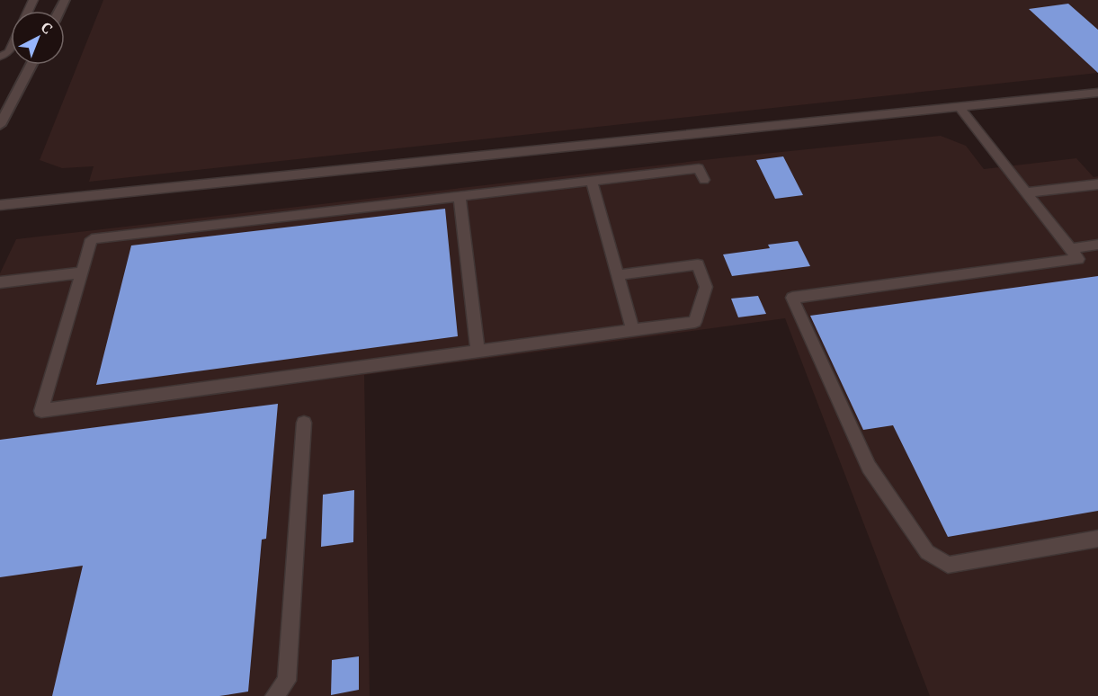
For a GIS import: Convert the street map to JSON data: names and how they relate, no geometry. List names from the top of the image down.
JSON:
{
  "north": "top right"
}
